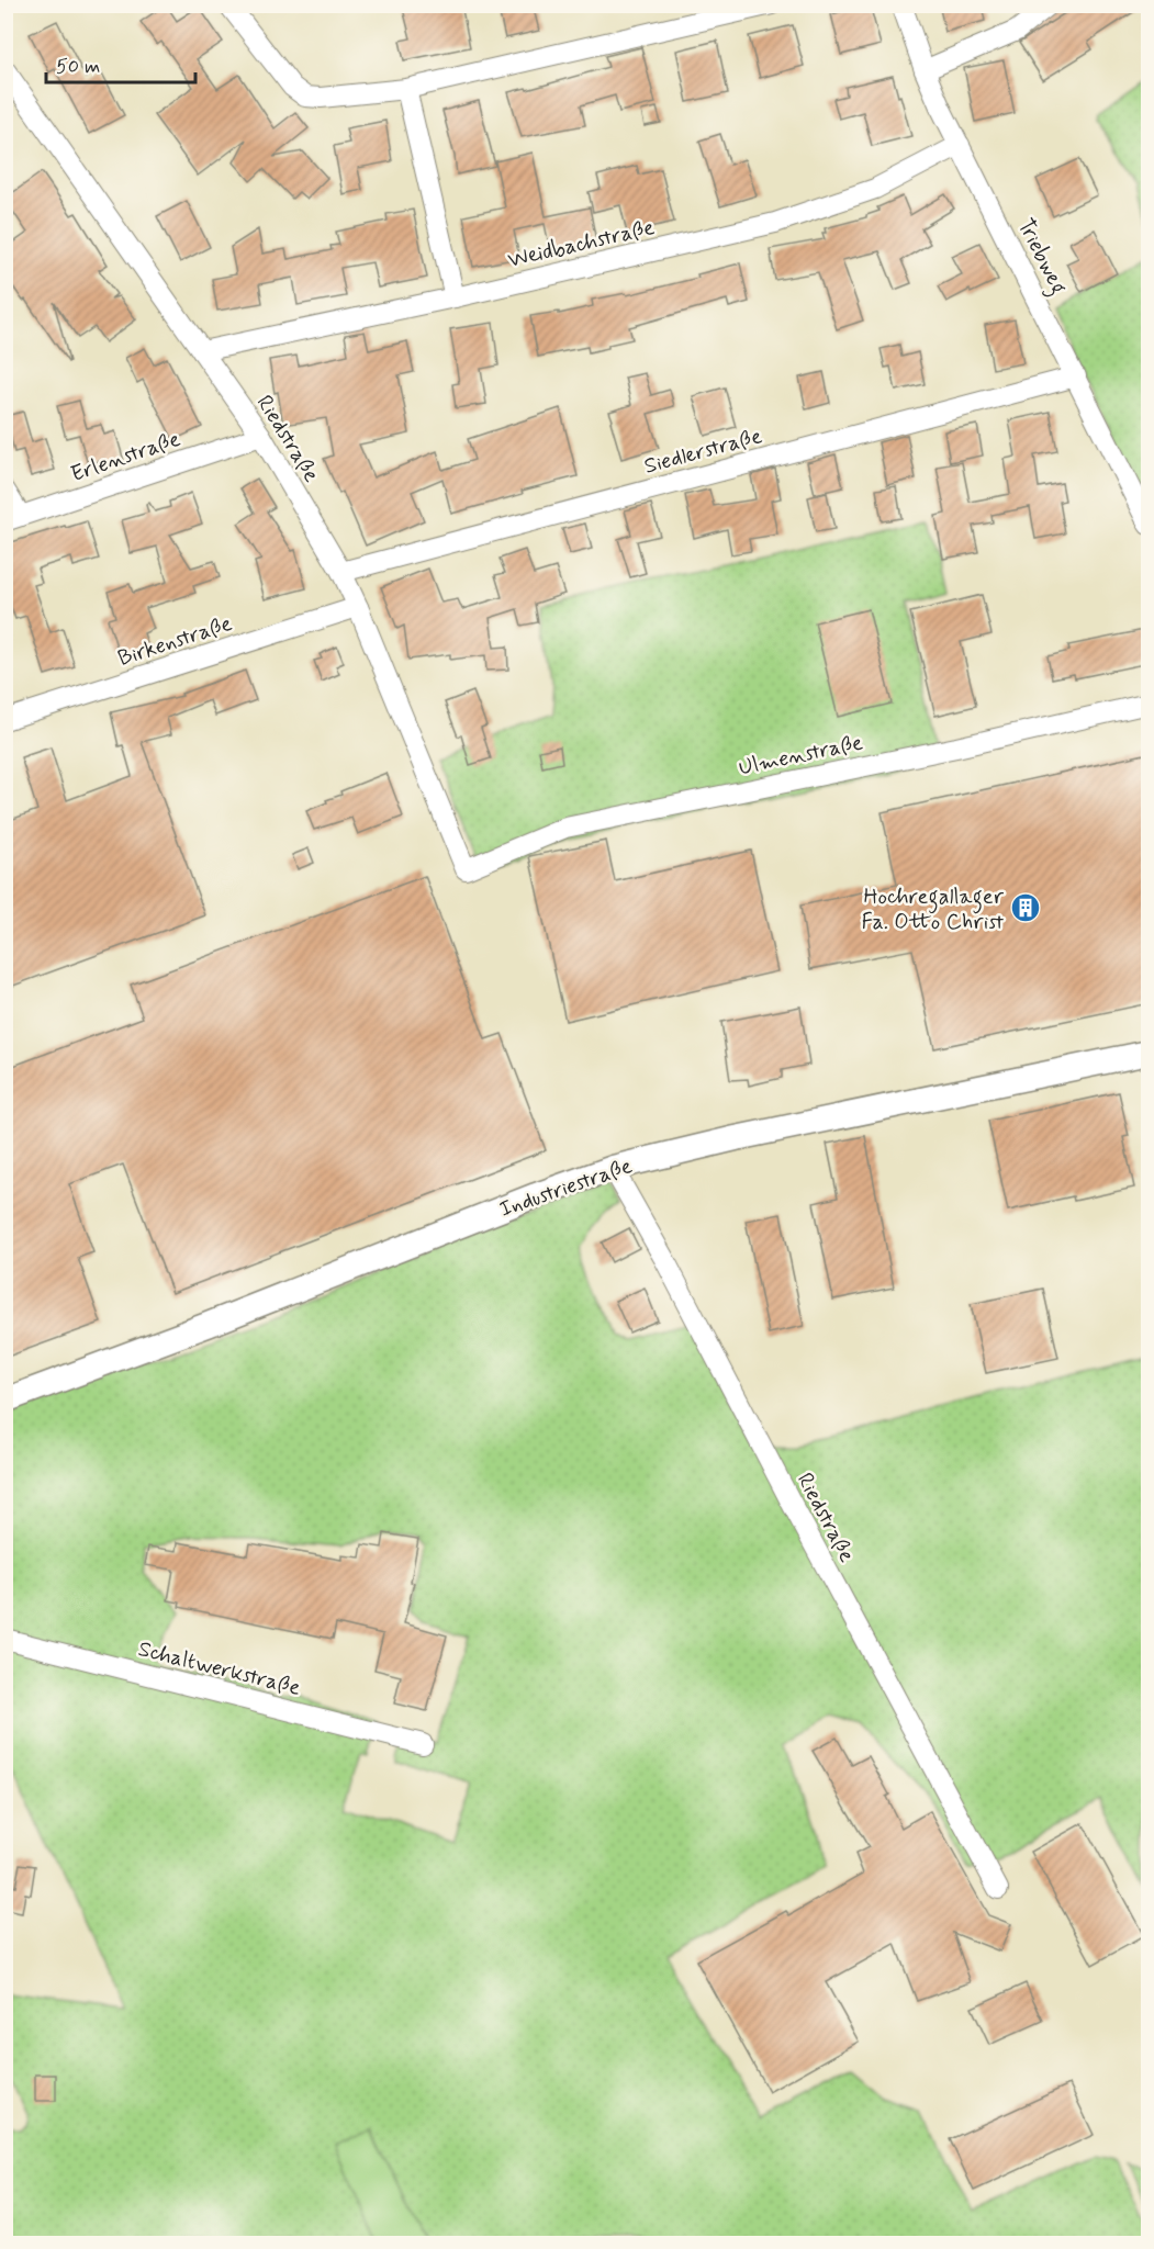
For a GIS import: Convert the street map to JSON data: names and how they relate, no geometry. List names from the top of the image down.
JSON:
{
  "streets": {
    "street": [
      "Weidbachstraße",
      "Triebweg",
      "Riedstraße",
      "Siedlerstraße",
      "Erlenstraße",
      "Birkenstraße",
      "Ulmenstraße",
      "Industriestraße",
      "Schaltwerkstraße"
    ]
  },
  "crossings": [
    ["Weidbachstraße", "Triebweg"],
    ["Weidbachstraße", "Riedstraße"],
    ["Triebweg", "Siedlerstraße"],
    ["Riedstraße", "Siedlerstraße"],
    ["Riedstraße", "Erlenstraße"],
    ["Riedstraße", "Birkenstraße"],
    ["Riedstraße", "Ulmenstraße"],
    ["Riedstraße", "Industriestraße"]
  ],
  "places": {
    "building": ["Hochregallager Fa. Otto Christ"]
  },
  "scale_bar": "50 m"
}
